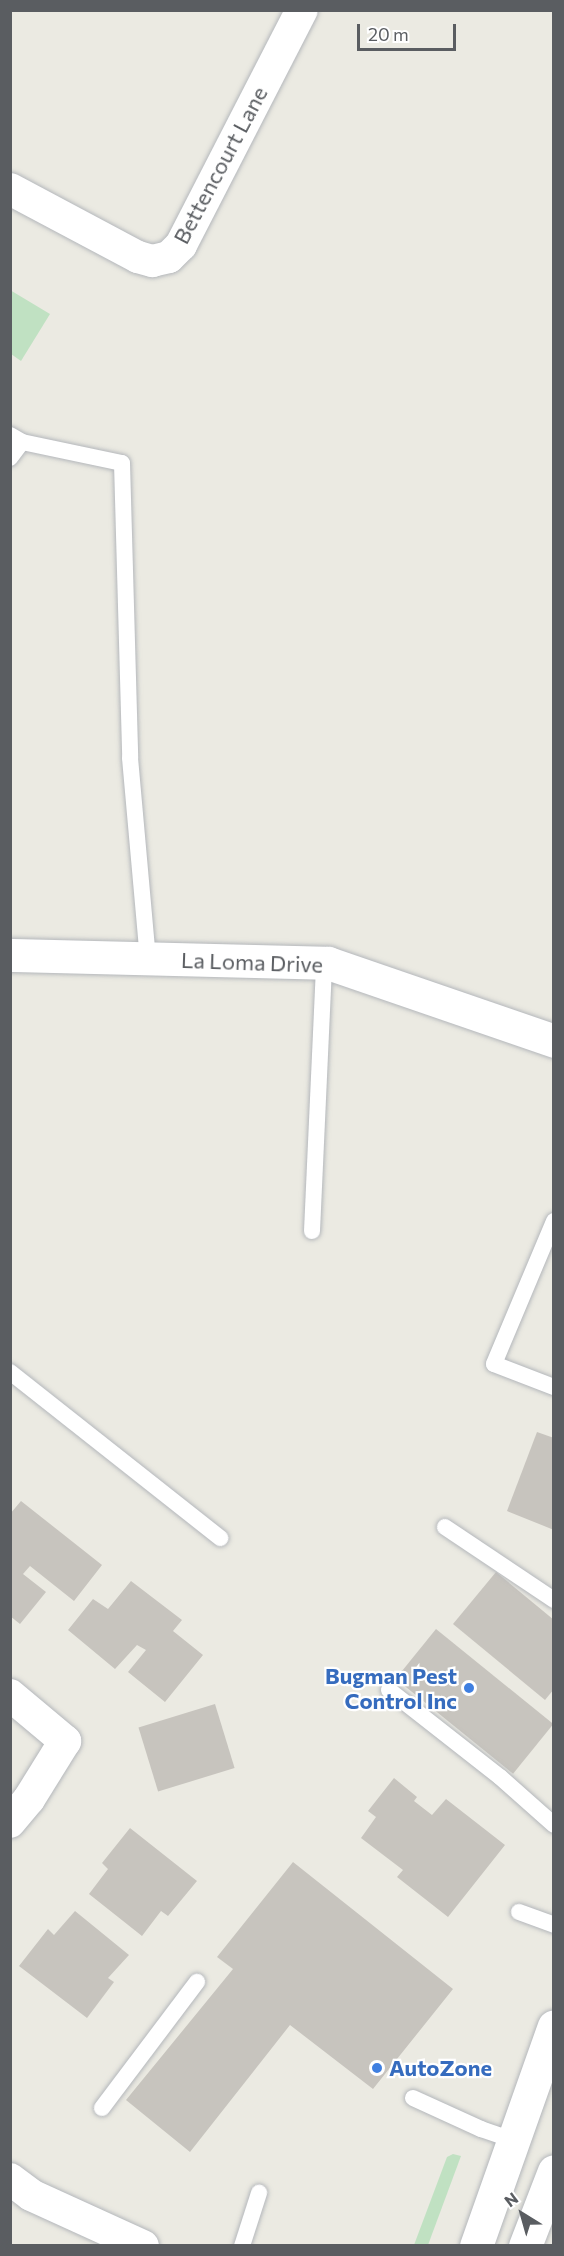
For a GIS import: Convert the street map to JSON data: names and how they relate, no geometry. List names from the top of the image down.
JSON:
{
  "streets": {
    "street": ["Bettencourt Lane", "La Loma Drive"]
  },
  "places": ["Bugman Pest Control Inc", "AutoZone"],
  "scale_bar": "20 m",
  "north": "top left"
}
